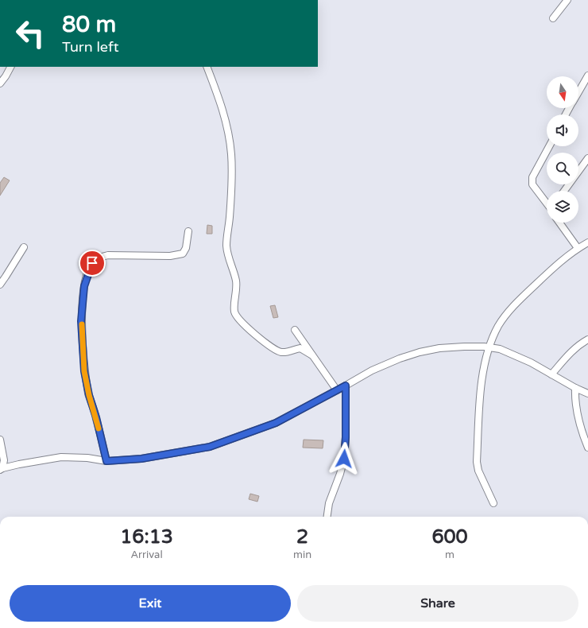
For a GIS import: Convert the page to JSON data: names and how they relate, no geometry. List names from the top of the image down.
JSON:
{
  "north": "bottom",
  "page": {
    "turn": ["80 m", "Turn left"],
    "eta": [
      "16:13",
      "Arrival",
      "2",
      "min",
      "600",
      "m"
    ],
    "buttons": ["Exit", "Share"]
  }
}
